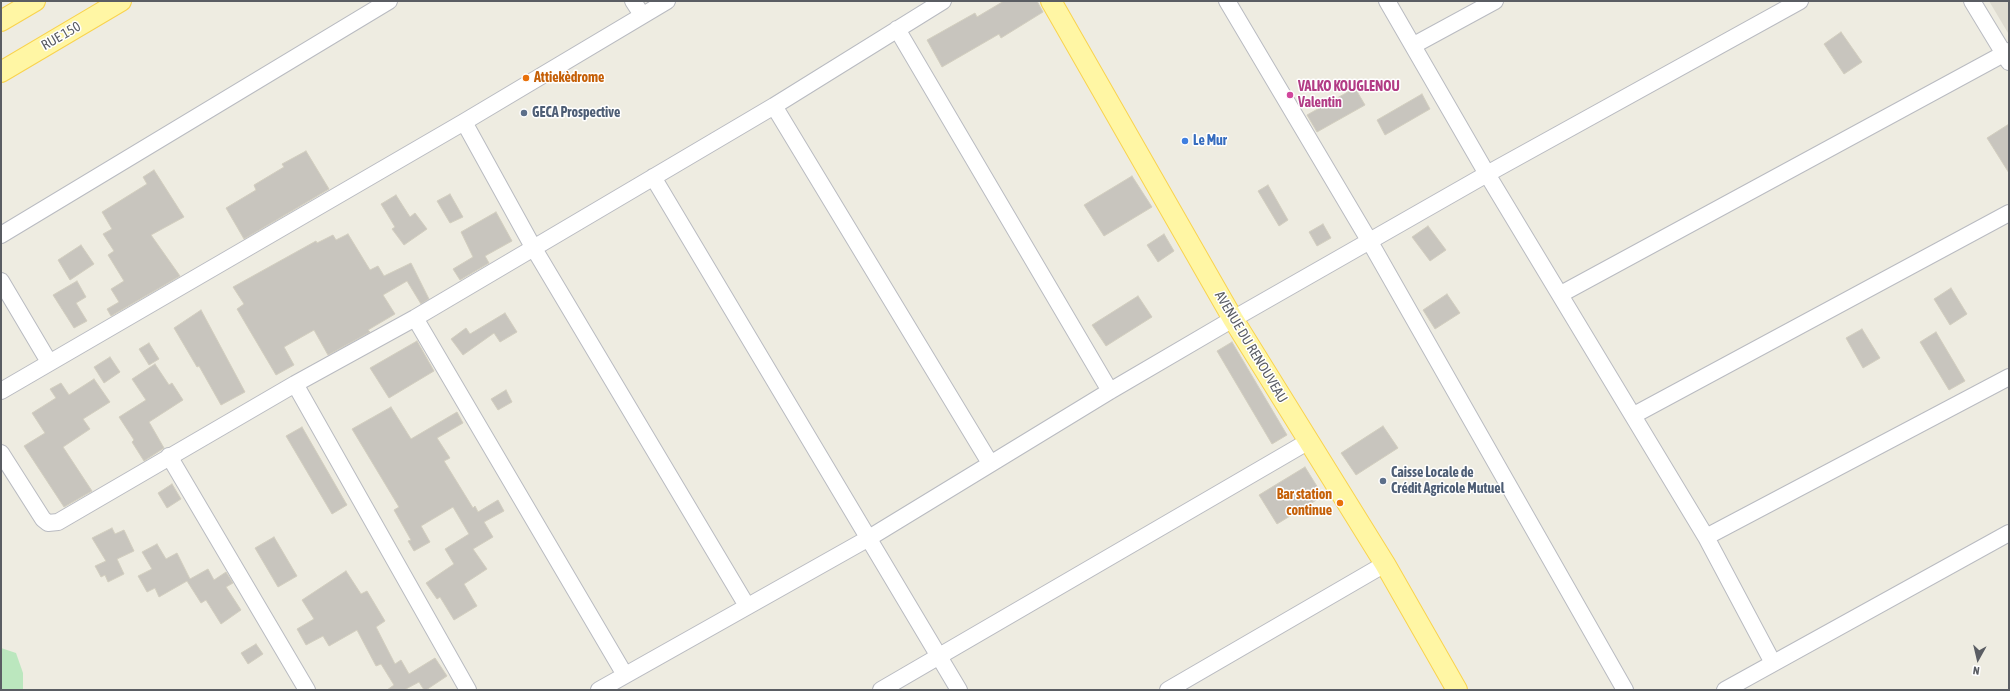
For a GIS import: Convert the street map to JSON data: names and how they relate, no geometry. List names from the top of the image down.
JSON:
{
  "streets": {
    "main road": ["RUE 150", "AVENUE DU RENOUVEAU"]
  },
  "places": [
    "Attiekèdrome",
    "VALKO KOUGLENOU Valentin",
    "GECA Prospective",
    "Le Mur",
    "Caisse Locale de Crédit Agricole Mutuel",
    "Bar station continue"
  ],
  "north": "bottom"
}
